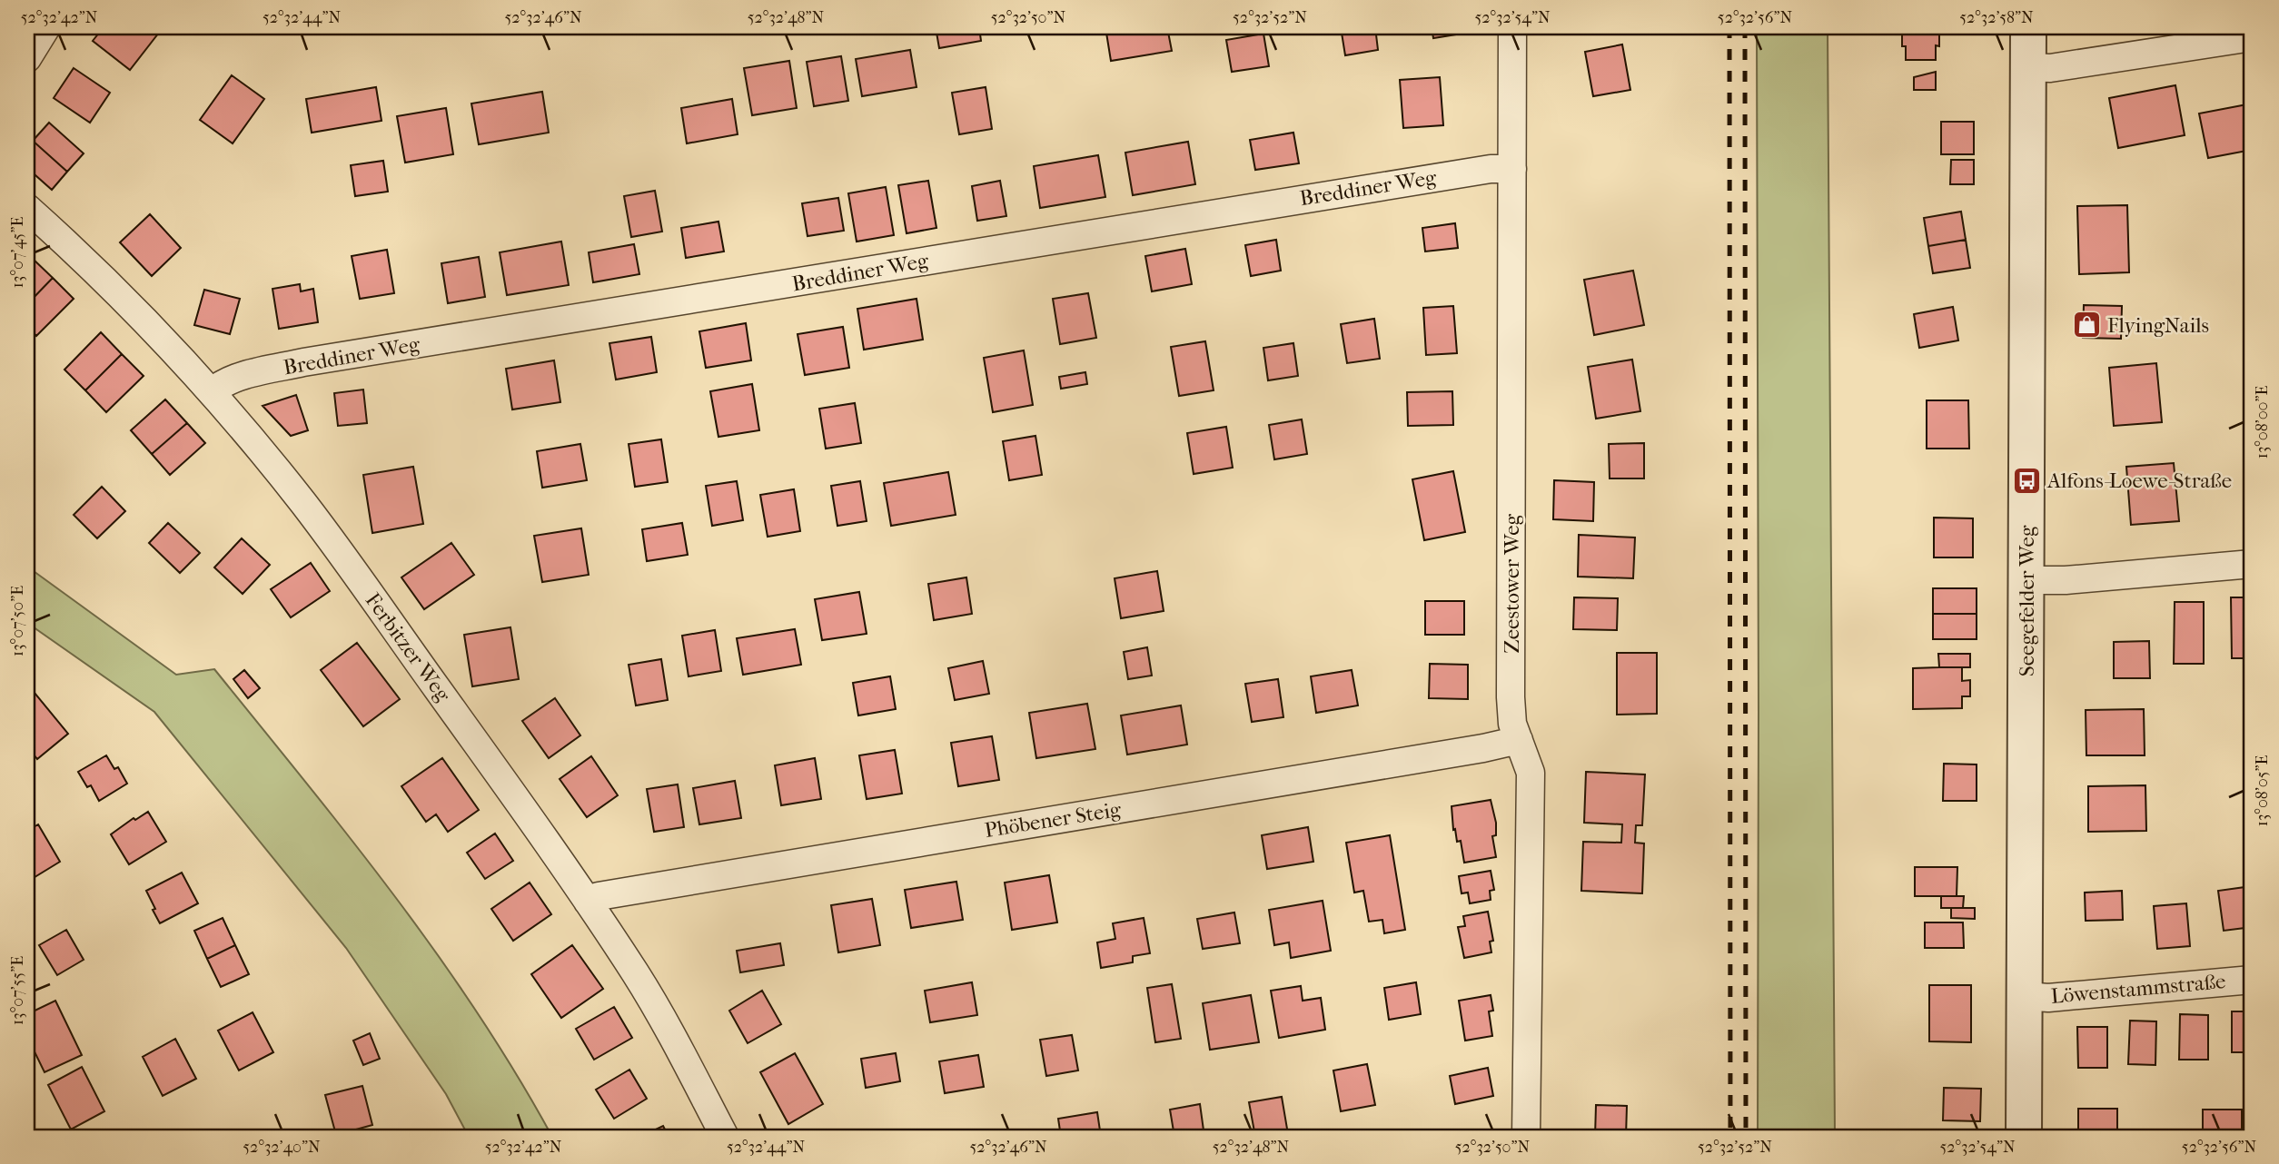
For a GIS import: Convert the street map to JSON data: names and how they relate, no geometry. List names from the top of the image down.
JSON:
{
  "streets": {
    "street": [
      "Breddiner Weg",
      "Zeestower Weg",
      "Seegefelder Weg",
      "Ferbitzer Weg",
      "Phöbener Steig",
      "Löwenstammstraße"
    ]
  },
  "crossings": [
    ["Breddiner Weg", "Zeestower Weg"],
    ["Breddiner Weg", "Ferbitzer Weg"],
    ["Zeestower Weg", "Phöbener Steig"],
    ["Seegefelder Weg", "Löwenstammstraße"],
    ["Ferbitzer Weg", "Phöbener Steig"]
  ],
  "places": {
    "shop": ["FlyingNails"],
    "bus stop": ["Alfons-Loewe-Straße"]
  },
  "coordinates": [
    "52°32'42\"N",
    "52°32'44\"N",
    "52°32'46\"N",
    "52°32'48\"N",
    "52°32'50\"N",
    "52°32'52\"N",
    "52°32'54\"N",
    "52°32'56\"N",
    "52°32'58\"N",
    "13°07'45\"E",
    "13°08'00\"E",
    "13°07'50\"E",
    "13°08'05\"E",
    "13°07'55\"E",
    "52°32'40\"N"
  ]
}
